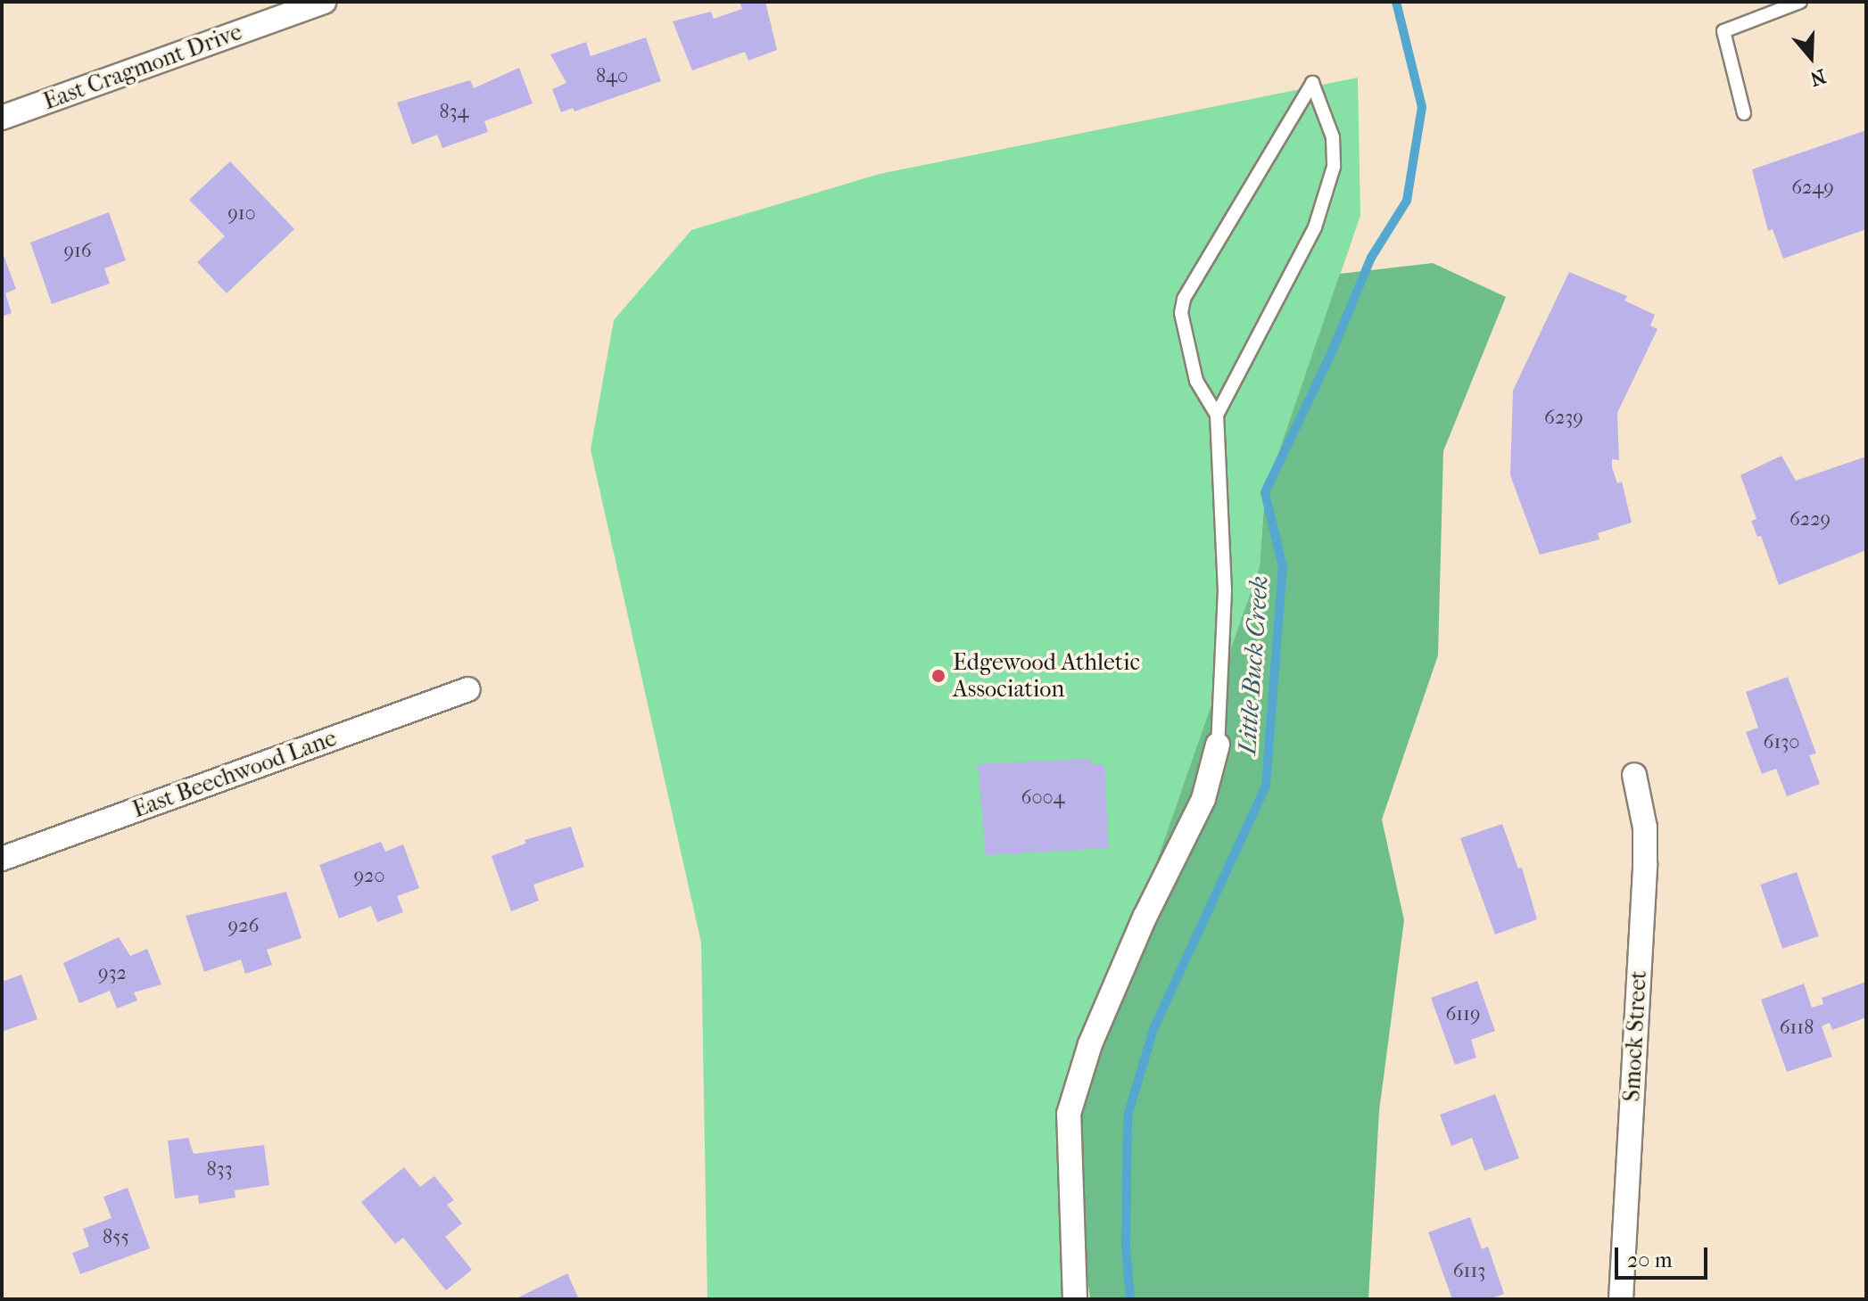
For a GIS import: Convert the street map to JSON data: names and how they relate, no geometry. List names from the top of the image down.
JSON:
{
  "streets": {
    "street": ["East Cragmont Drive", "East Beechwood Lane", "Smock Street"]
  },
  "water": ["Little Buck Creek"],
  "places": ["Edgewood Athletic Association"],
  "house_numbers": [
    "840",
    "834",
    "6249",
    "910",
    "916",
    "6239",
    "6229",
    "6130",
    "6004",
    "920",
    "926",
    "932",
    "6119",
    "6118",
    "833",
    "855",
    "6113"
  ],
  "scale_bar": "20 m",
  "north": "bottom"
}
